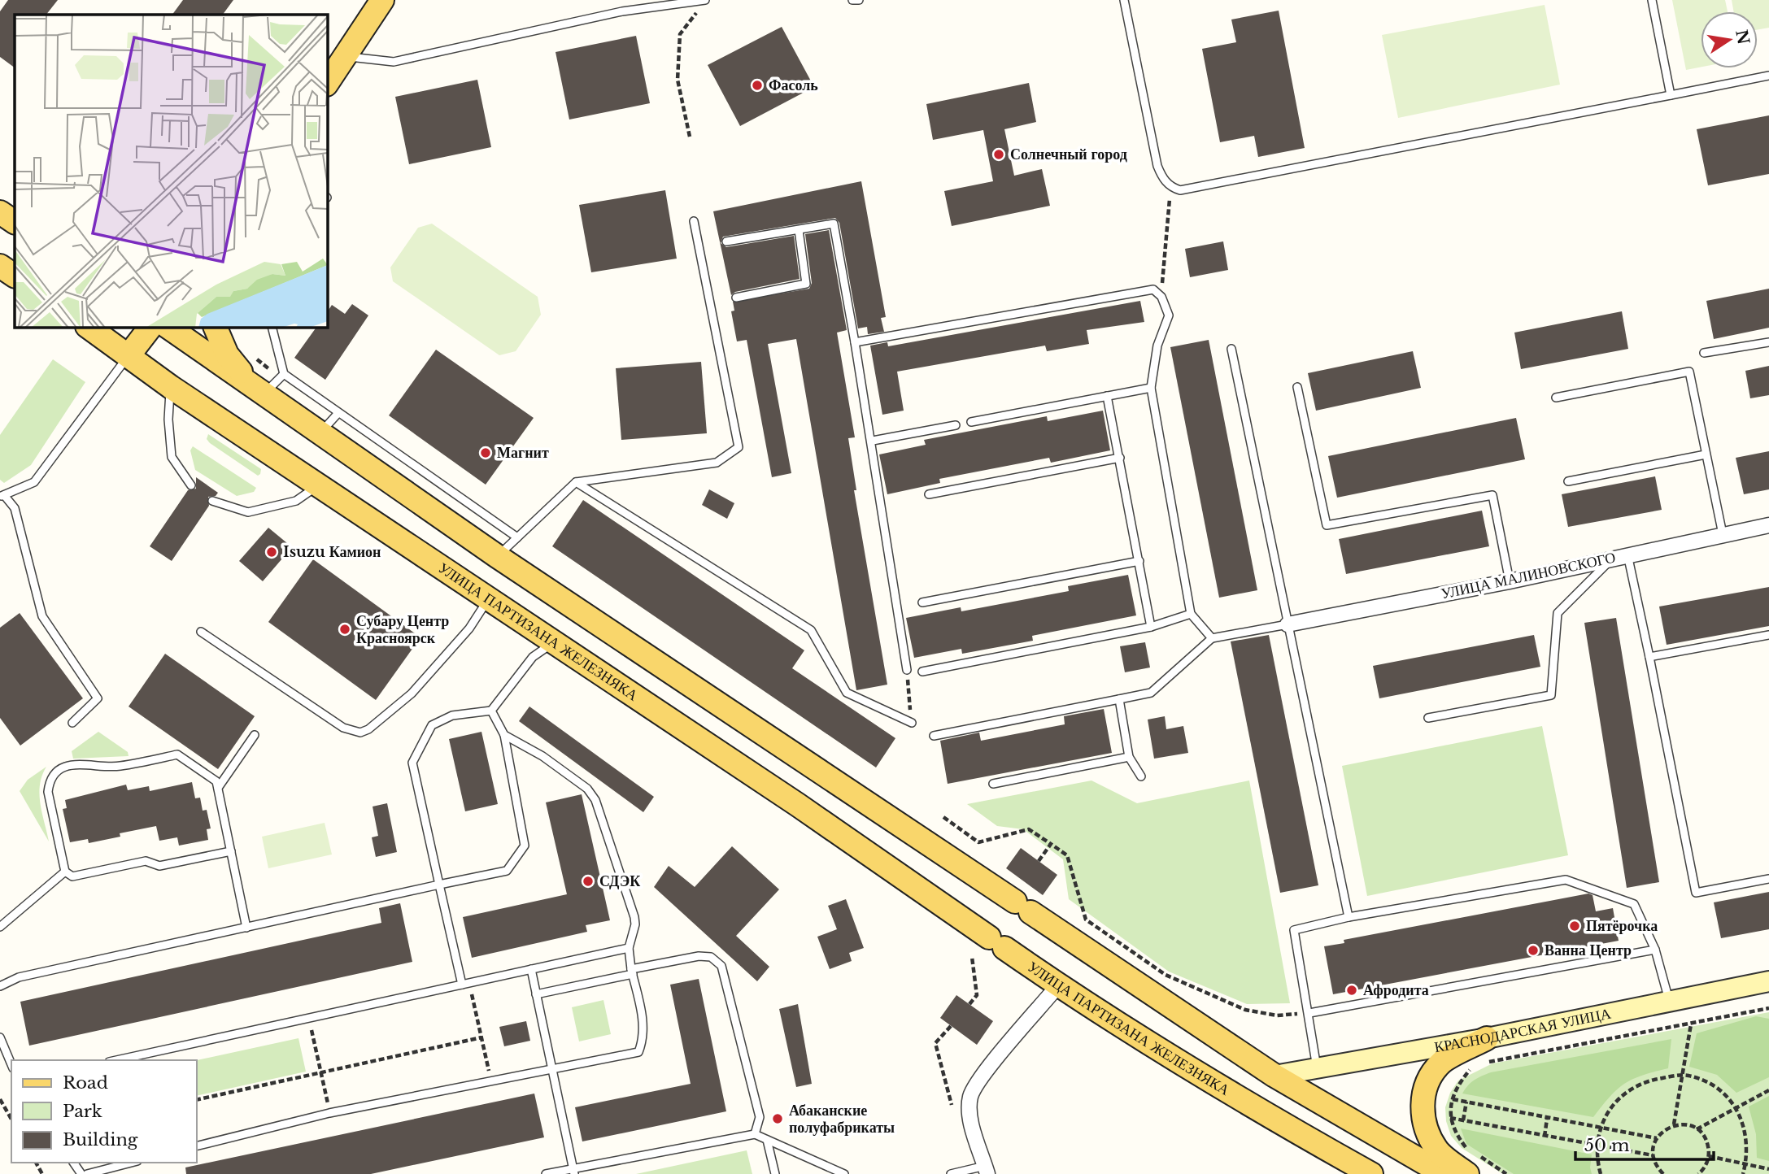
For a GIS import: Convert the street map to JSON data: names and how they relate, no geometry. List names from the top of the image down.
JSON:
{
  "streets": {
    "main road": ["УЛИЦА ПАРТИЗАНА ЖЕЛЕЗНЯКА", "КРАСНОДАРСКАЯ УЛИЦА"],
    "street": ["УЛИЦА МАЛИНОВСКОГО"]
  },
  "places": [
    "Фасоль",
    "Солнечный город",
    "Магнит",
    "Isuzu Камион",
    "Субару Центр Красноярск",
    "СДЭК",
    "Пятёрочка",
    "Ванна Центр",
    "Афродита",
    "Абаканские полуфабрикаты"
  ],
  "legend": ["Road", "Park", "Building"],
  "scale_bar": "50 m",
  "north": "right"
}
